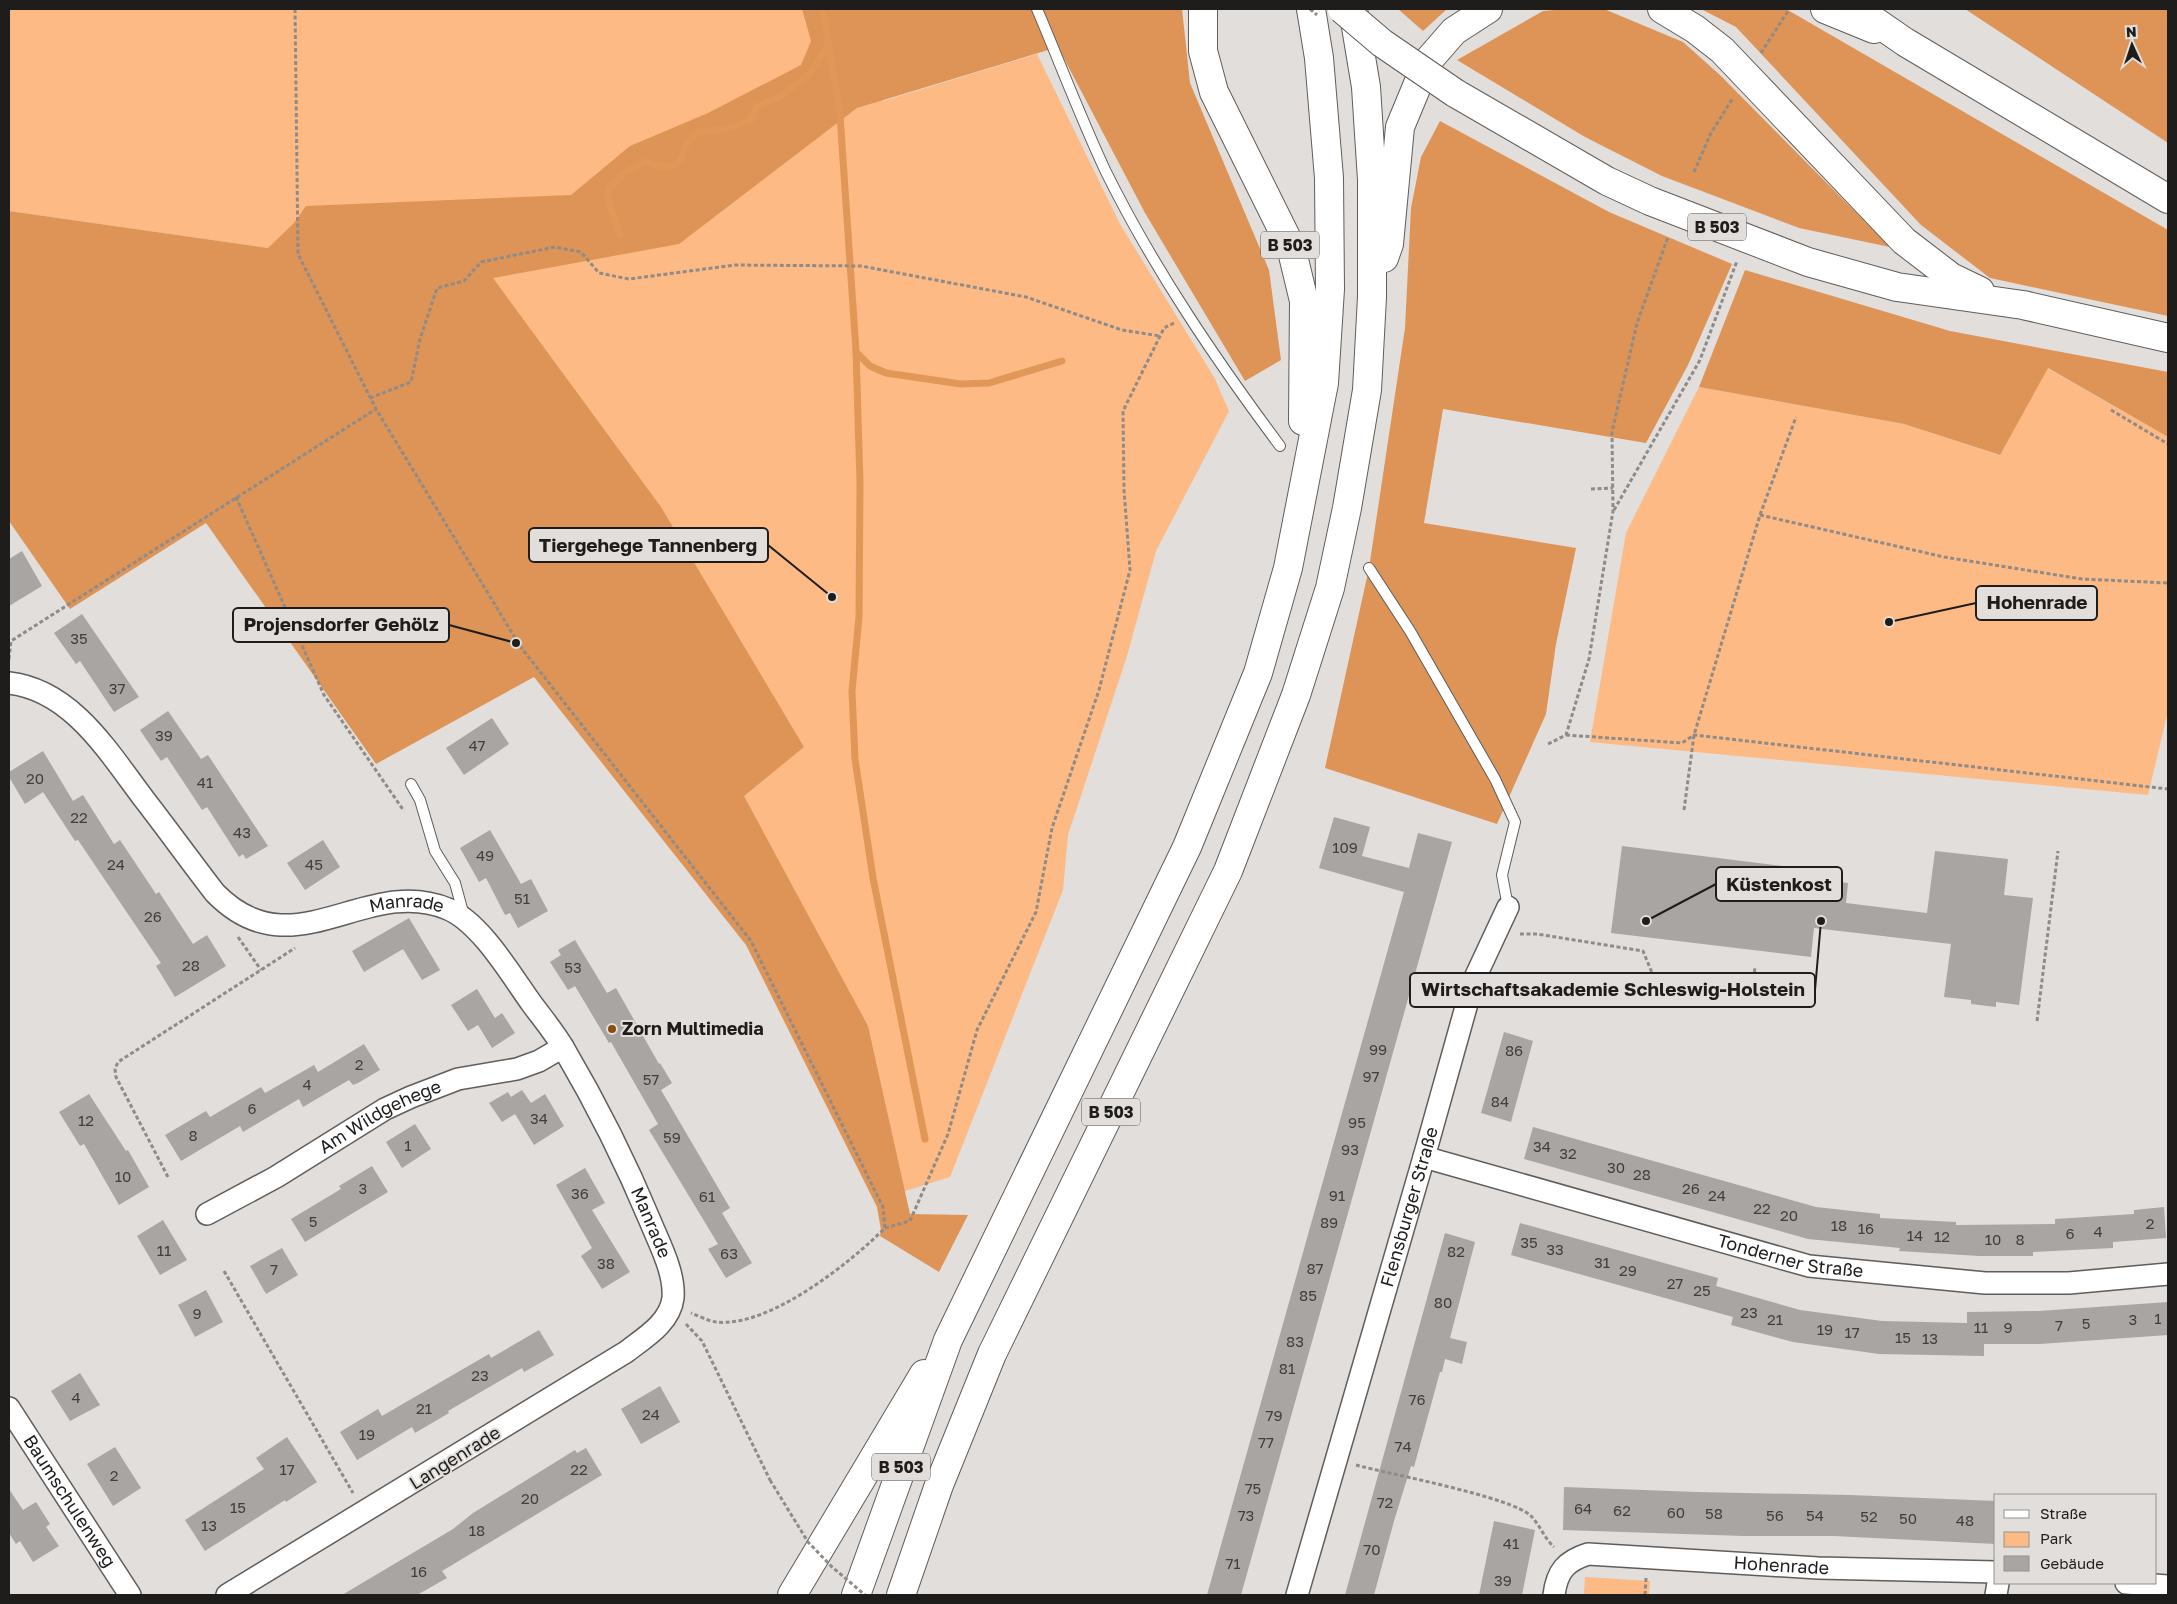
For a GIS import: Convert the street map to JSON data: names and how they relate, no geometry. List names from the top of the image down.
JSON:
{
  "streets": {
    "highway": ["B 503"],
    "street": [
      "Manrade",
      "Am Wildgehege",
      "Flensburger Straße",
      "Tonderner Straße",
      "Langenrade",
      "Baumschulenweg",
      "Hohenrade"
    ]
  },
  "crossings": [
    ["Manrade", "Am Wildgehege"],
    ["Manrade", "Langenrade"],
    ["Flensburger Straße", "Tonderner Straße"]
  ],
  "places": [
    "Tiergehege Tannenberg",
    "Hohenrade",
    "Projensdorfer Gehölz",
    "Küstenkost",
    "Wirtschaftsakademie Schleswig-Holstein",
    "Zorn Multimedia"
  ],
  "house_numbers": [
    "35",
    "37",
    "39",
    "47",
    "20",
    "41",
    "22",
    "43",
    "109",
    "49",
    "24",
    "45",
    "51",
    "26",
    "28",
    "53",
    "99",
    "86",
    "2",
    "97",
    "57",
    "4",
    "84",
    "6",
    "34",
    "12",
    "95",
    "8",
    "59",
    "1",
    "34",
    "93",
    "32",
    "30",
    "28",
    "10",
    "3",
    "26",
    "36",
    "91",
    "24",
    "61",
    "22",
    "20",
    "5",
    "89",
    "2",
    "18",
    "16",
    "4",
    "6",
    "14",
    "12",
    "10",
    "8",
    "35",
    "33",
    "11",
    "82",
    "63",
    "31",
    "38",
    "87",
    "7",
    "29",
    "27",
    "25",
    "85",
    "80",
    "23",
    "9",
    "1",
    "21",
    "3",
    "5",
    "7",
    "11",
    "9",
    "19",
    "17",
    "15",
    "13",
    "83",
    "81",
    "23",
    "4",
    "76",
    "21",
    "24",
    "79",
    "19",
    "77",
    "74",
    "17",
    "22",
    "2",
    "75",
    "20",
    "72",
    "15",
    "64",
    "62",
    "60",
    "58",
    "73",
    "56",
    "54",
    "52",
    "50",
    "48",
    "13",
    "18",
    "41",
    "70",
    "71",
    "16",
    "39"
  ],
  "legend": ["Straße", "Park", "Gebäude"],
  "north": "top"
}
